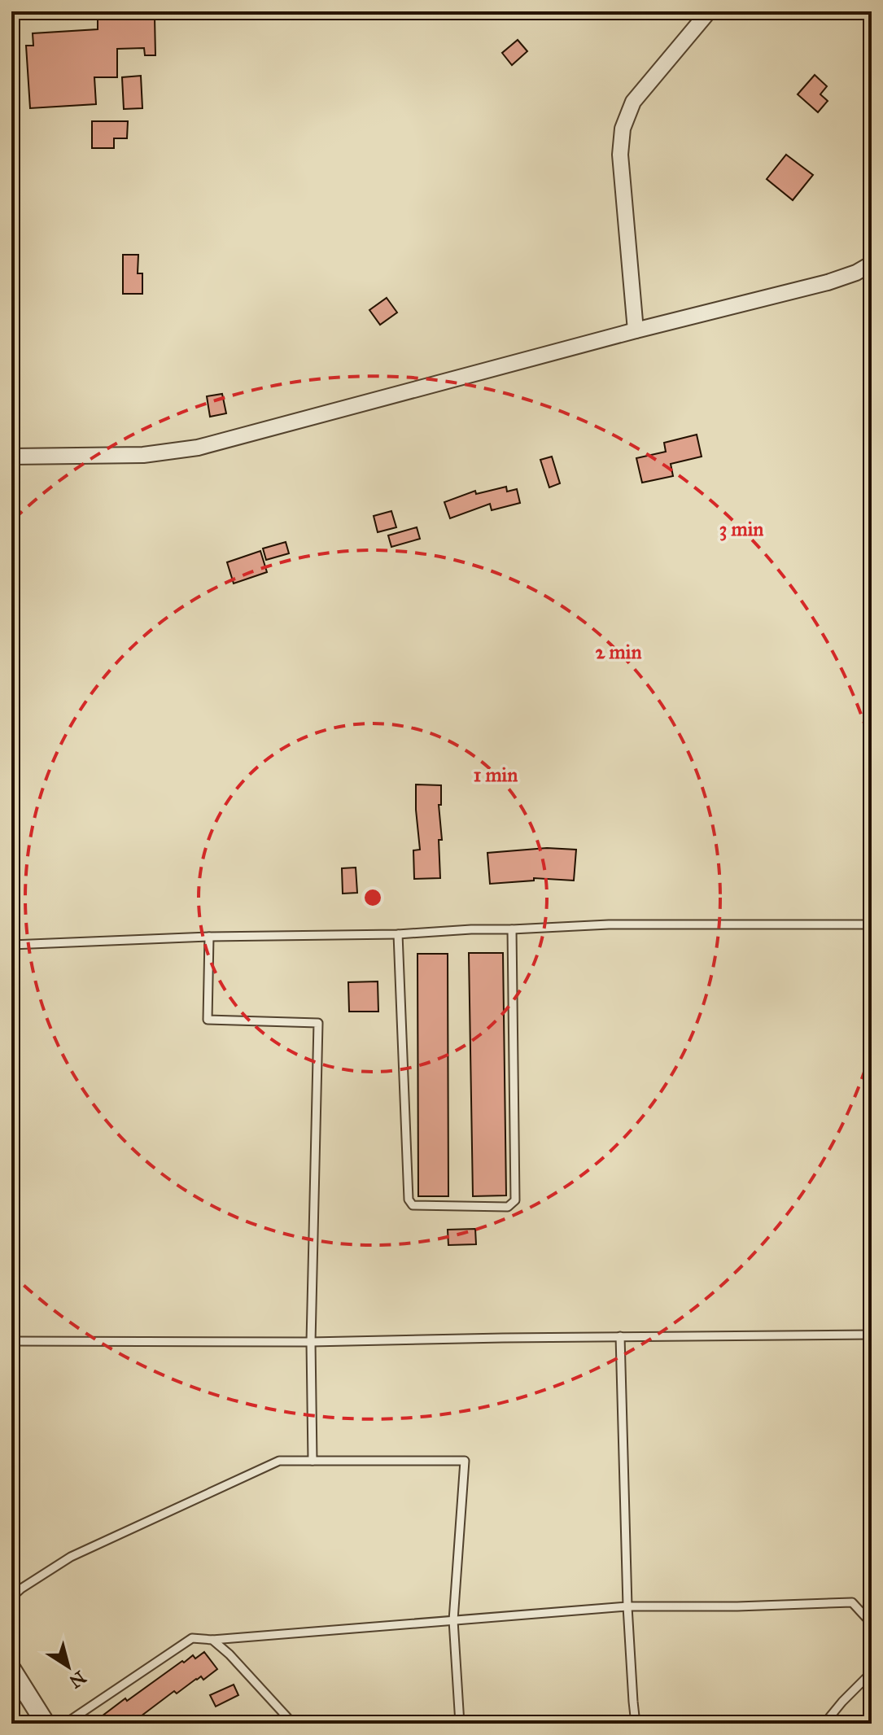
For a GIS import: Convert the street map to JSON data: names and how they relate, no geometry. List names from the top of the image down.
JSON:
{
  "north": "bottom right",
  "rings": ["3 min", "2 min", "1 min"]
}
